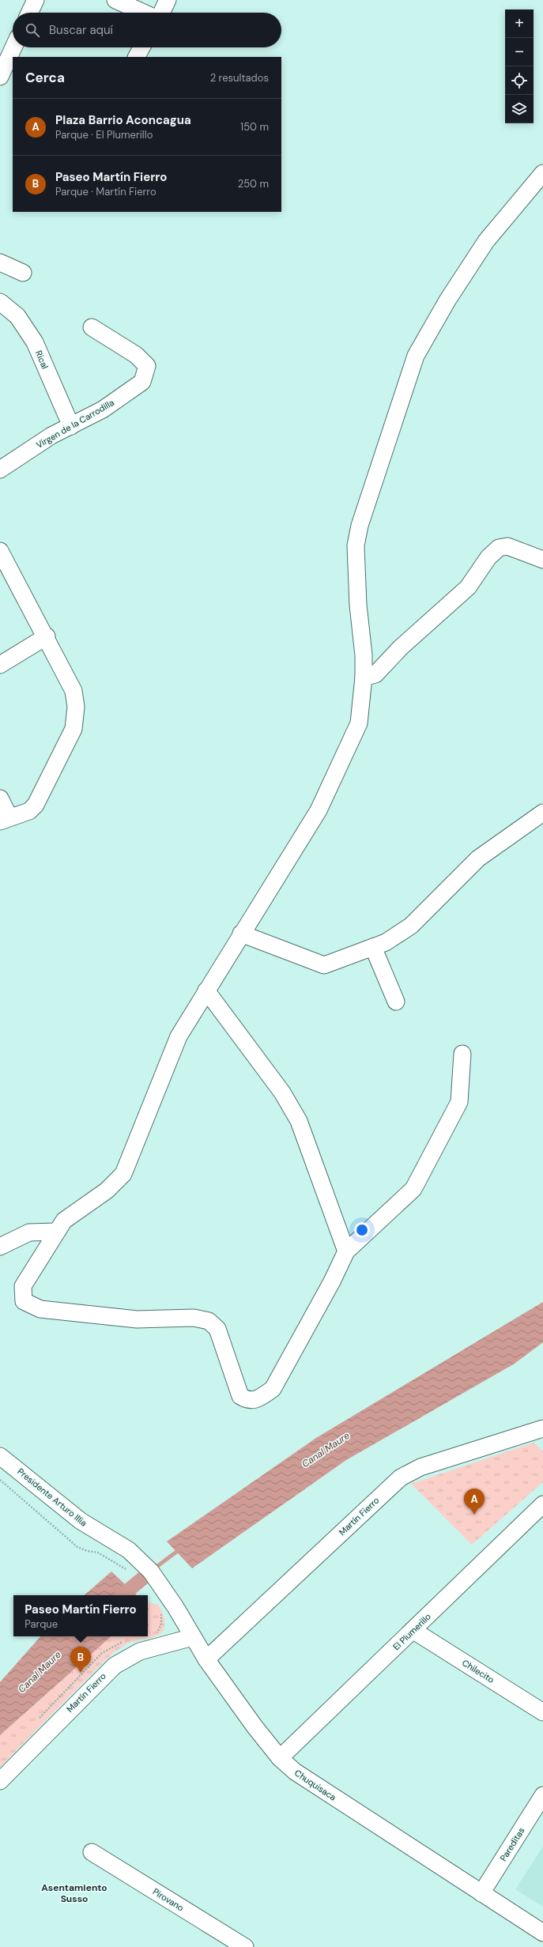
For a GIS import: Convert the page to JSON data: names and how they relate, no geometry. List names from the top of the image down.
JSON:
{
  "streets": {
    "street": [
      "Rical",
      "Virgen de la Carrodilla",
      "Presidente Arturo Illia",
      "Martín Fierro",
      "El Plumerillo",
      "Chilecito",
      "Chuquisaca",
      "Pareditas",
      "Pirovano"
    ]
  },
  "crossings": [
    ["Rical", "Virgen de la Carrodilla"],
    ["Presidente Arturo Illia", "Chuquisaca"],
    ["Martín Fierro", "Chuquisaca"],
    ["El Plumerillo", "Chilecito"],
    ["El Plumerillo", "Chuquisaca"],
    ["Chuquisaca", "Pareditas"]
  ],
  "districts": ["Asentamiento Susso"],
  "water": ["Canal Maure"],
  "page": {
    "map_buttons": ["+", "−"],
    "search": "Buscar aquí",
    "heading": ["Cerca", "2 resultados"],
    "list": [
      {
        "mark": "A",
        "name": "Plaza Barrio Aconcagua",
        "note": "Parque · El Plumerillo",
        "value": "150 m"
      },
      {
        "mark": "B",
        "name": "Paseo Martín Fierro",
        "note": "Parque · Martín Fierro",
        "value": "250 m"
      }
    ],
    "pins": ["A", "B"],
    "popup": ["Paseo Martín Fierro", "Parque"]
  }
}
